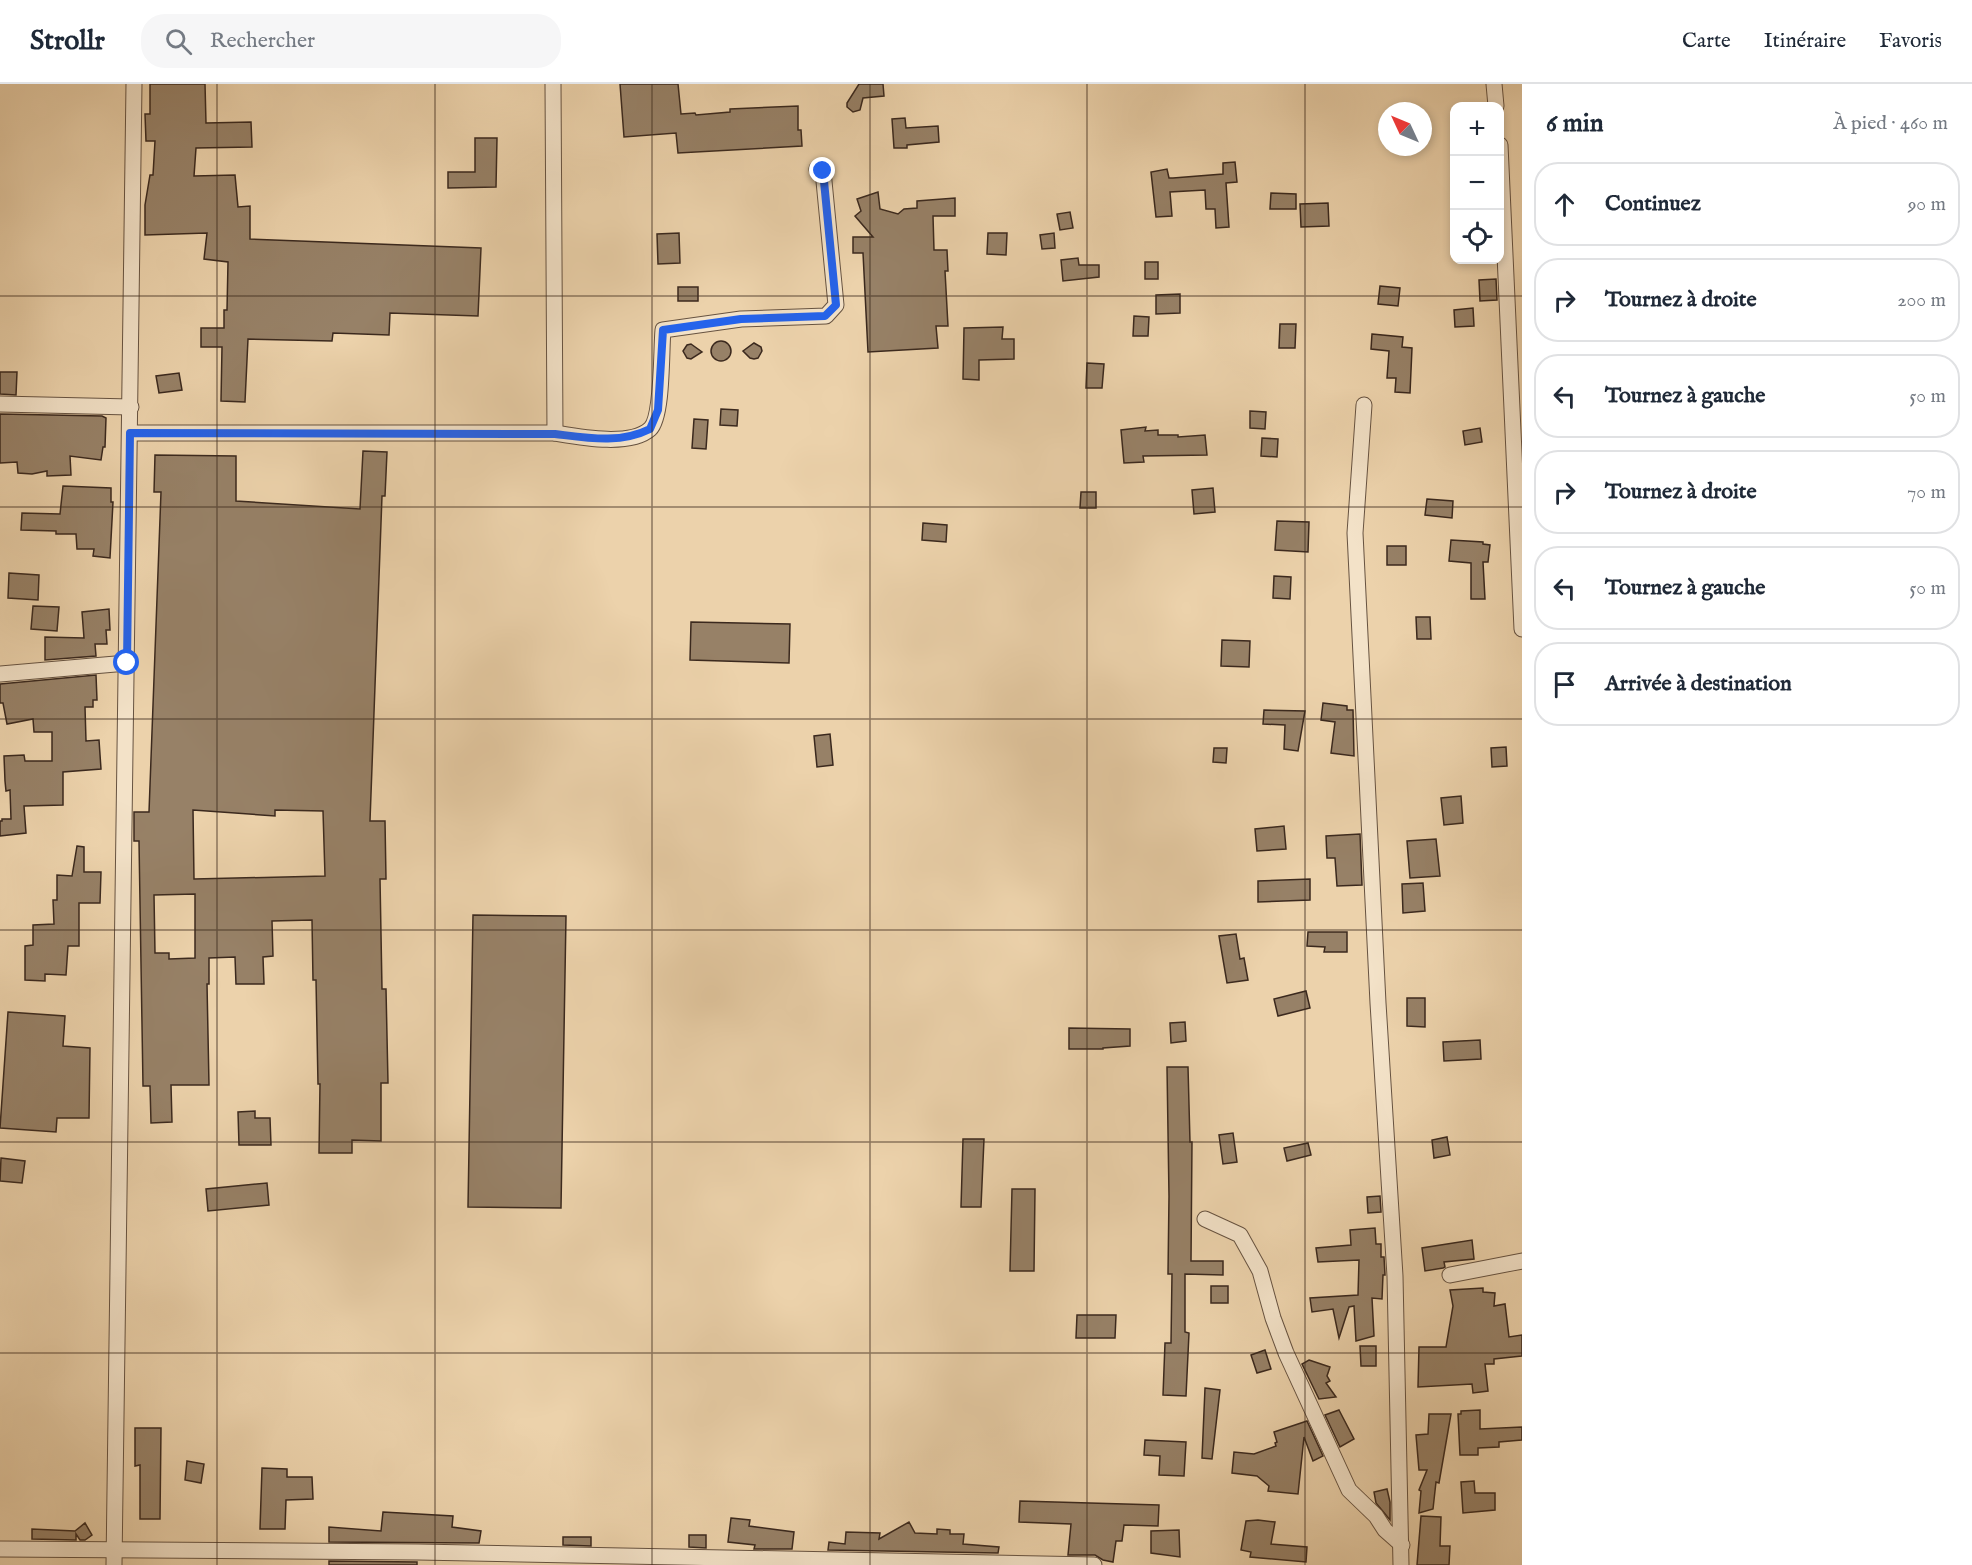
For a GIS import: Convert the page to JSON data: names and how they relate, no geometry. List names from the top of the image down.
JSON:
{
  "north": "top left",
  "page": {
    "header": "Strollr",
    "search": "Rechercher",
    "nav": ["Carte", "Itinéraire", "Favoris"],
    "heading": ["6 min", "À pied · 460 m"],
    "map_buttons": ["+", "−"],
    "list": [
      ["Continuez", "90 m"],
      ["Tournez à droite", "200 m"],
      ["Tournez à gauche", "50 m"],
      ["Tournez à droite", "70 m"],
      ["Tournez à gauche", "50 m"],
      "Arrivée à destination"
    ]
  }
}
